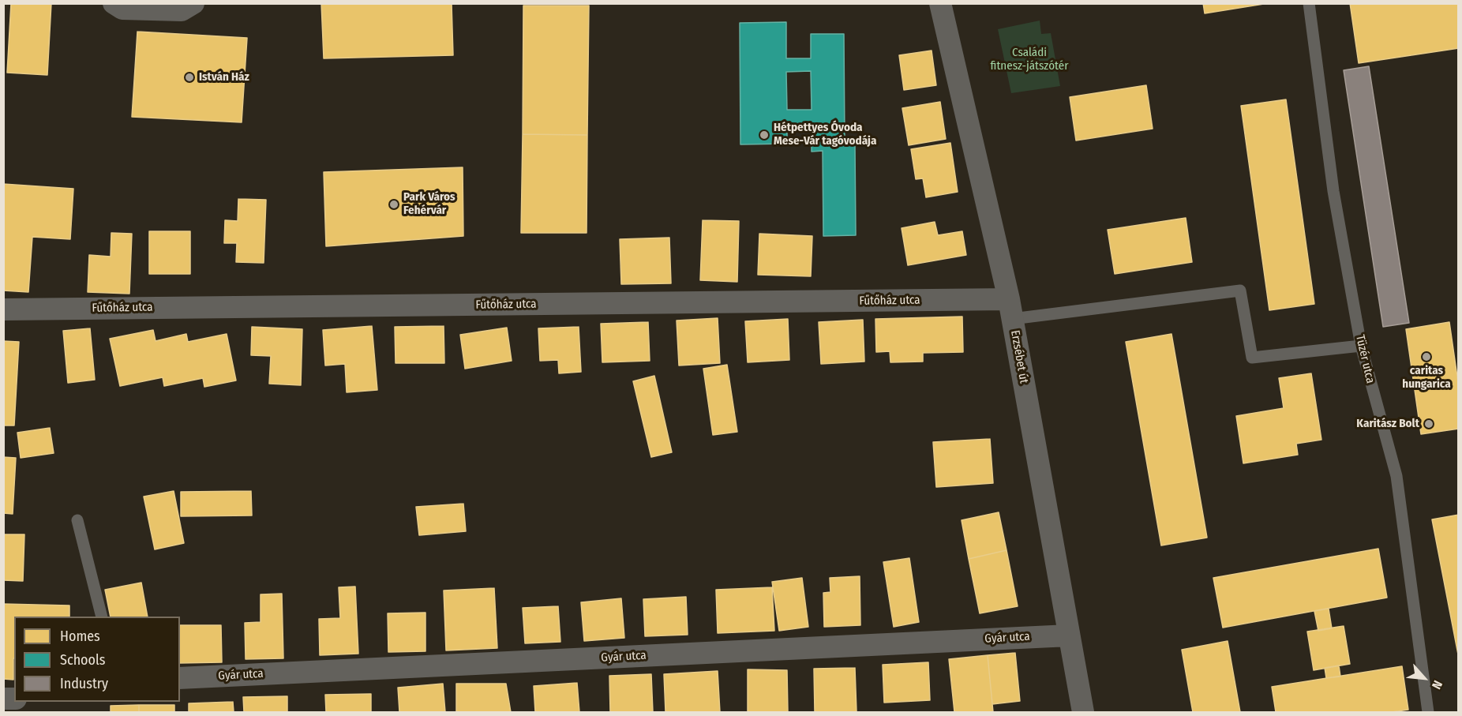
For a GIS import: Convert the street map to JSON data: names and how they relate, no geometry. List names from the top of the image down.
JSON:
{
  "streets": {
    "street": ["Fűtőház utca", "Erzsébet út", "Gyár utca"],
    "lane": ["Tüzér utca"]
  },
  "crossings": [
    ["Fűtőház utca", "Erzsébet út"],
    ["Erzsébet út", "Gyár utca"]
  ],
  "parks": ["Családi fitnesz-játszótér"],
  "places": [
    "István Ház",
    "Hétpettyes Óvoda Mese-Vár tagóvodája",
    "Park Város Fehérvár",
    "caritas hungarica",
    "Karitász Bolt"
  ],
  "legend": ["Homes", "Schools", "Industry"],
  "north": "bottom right"
}
